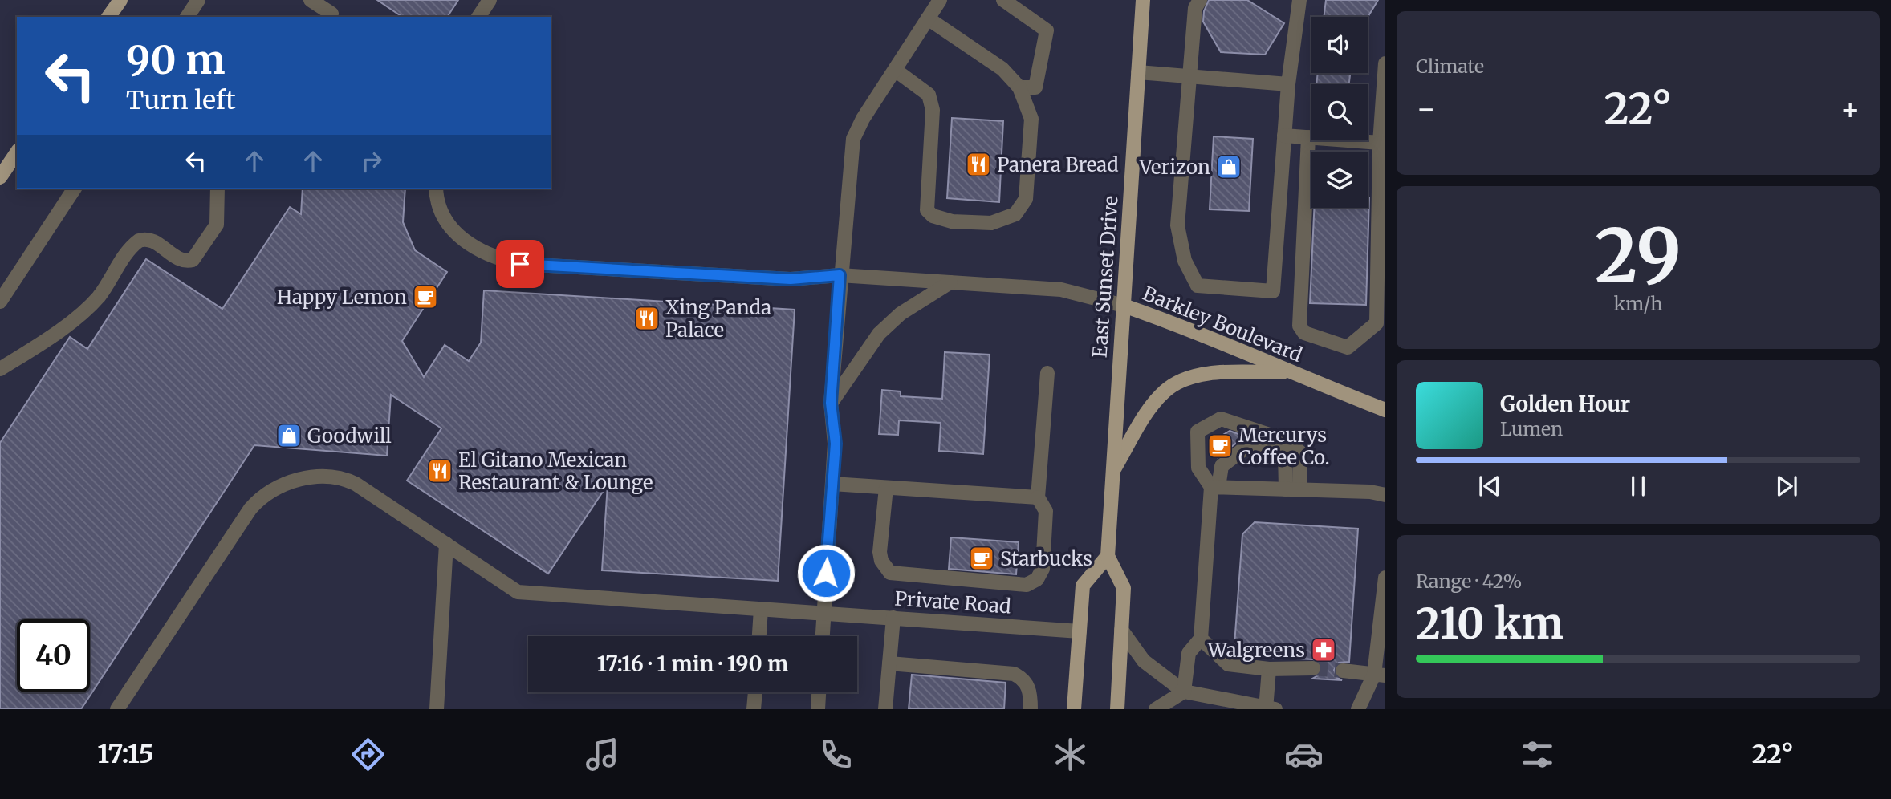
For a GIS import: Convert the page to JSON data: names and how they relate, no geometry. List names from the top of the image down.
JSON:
{
  "streets": {
    "main road": ["East Sunset Drive", "Barkley Boulevard"],
    "street": ["Private Road"]
  },
  "crossings": [
    ["East Sunset Drive", "Barkley Boulevard"]
  ],
  "places": {
    "restaurant": ["Panera Bread", "Xing Panda Palace", "El Gitano Mexican Restaurant & Lounge"],
    "shop": ["Verizon", "Goodwill"],
    "cafe": ["Happy Lemon", "Mercurys Coffee Co.", "Starbucks"],
    "pharmacy": ["Walgreens"]
  },
  "page": {
    "tile": [
      "Climate",
      ["29", "km/h"],
      ["Range · 42%", "210 km"]
    ],
    "turn": ["90 m", "Turn left"],
    "heat": ["−", "22°", "+"],
    "song": ["Golden Hour", "Lumen"],
    "limit": "40",
    "trip": "17:16 · 1 min · 190 m",
    "tabs": ["17:15", "22°"]
  }
}
